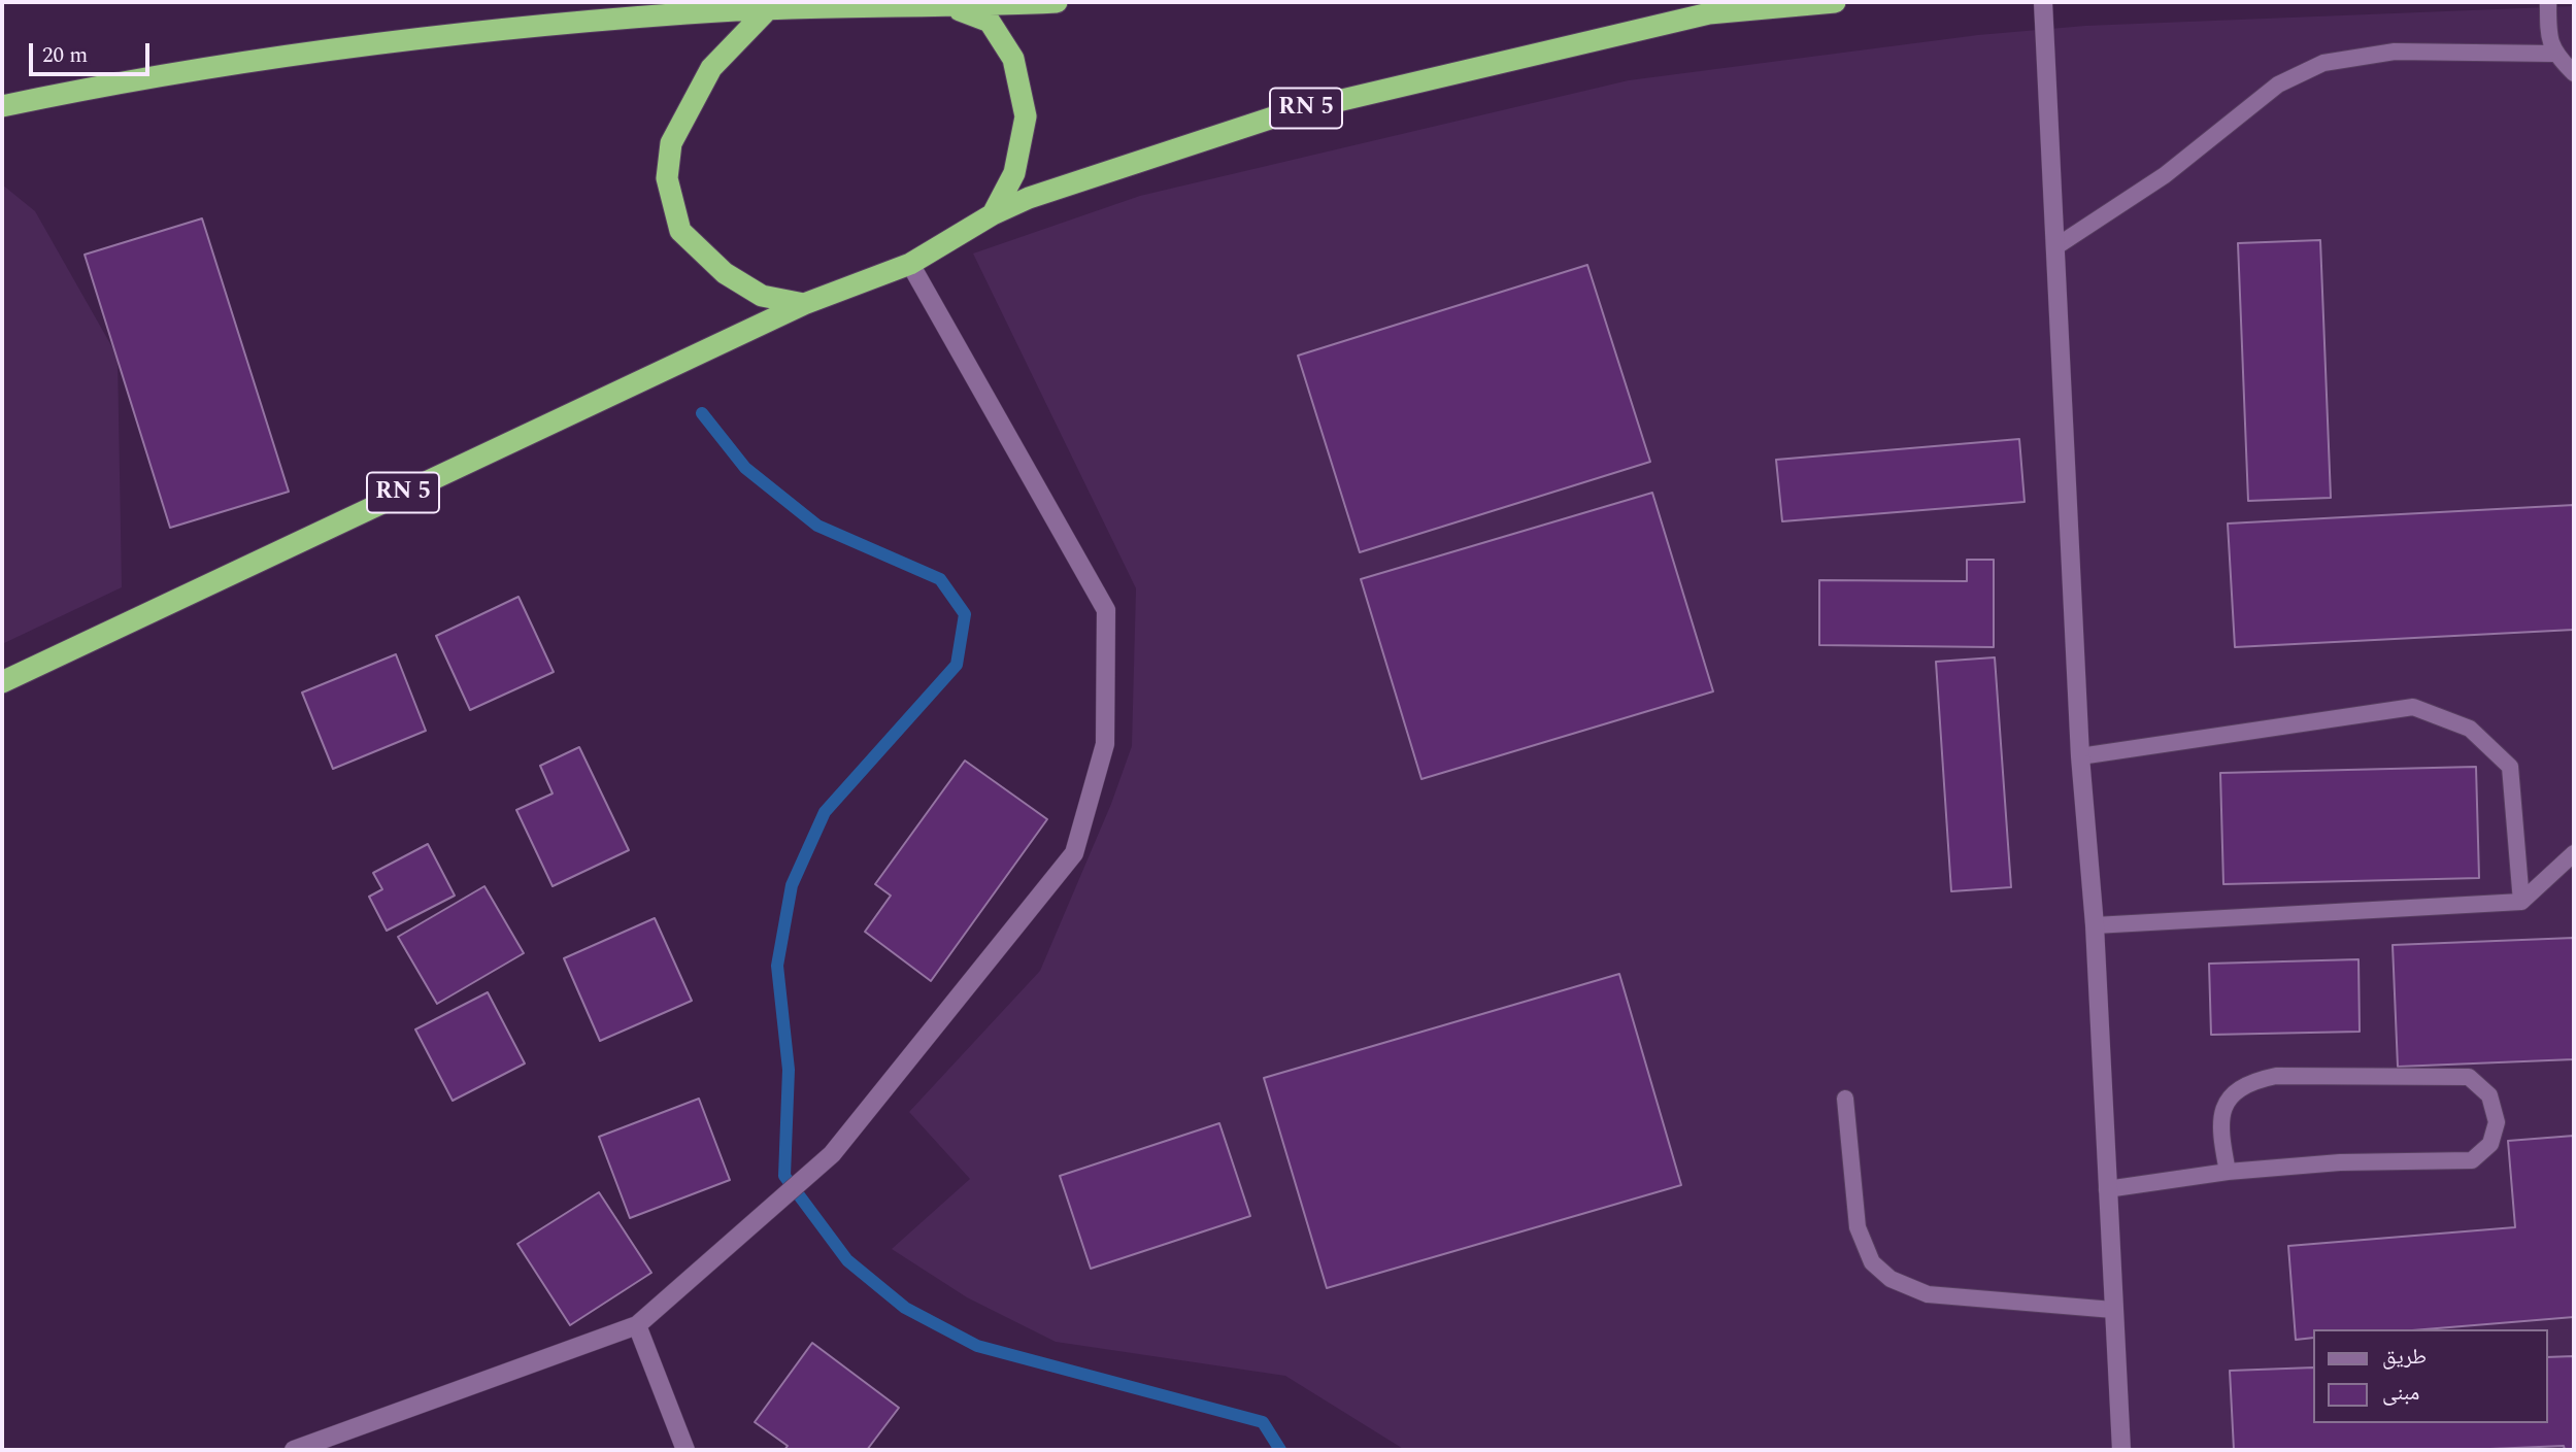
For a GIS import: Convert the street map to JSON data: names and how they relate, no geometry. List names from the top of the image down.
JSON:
{
  "streets": {
    "highway": ["RN 5"]
  },
  "legend": ["طريق", "مبنى"],
  "scale_bar": "20 m"
}
